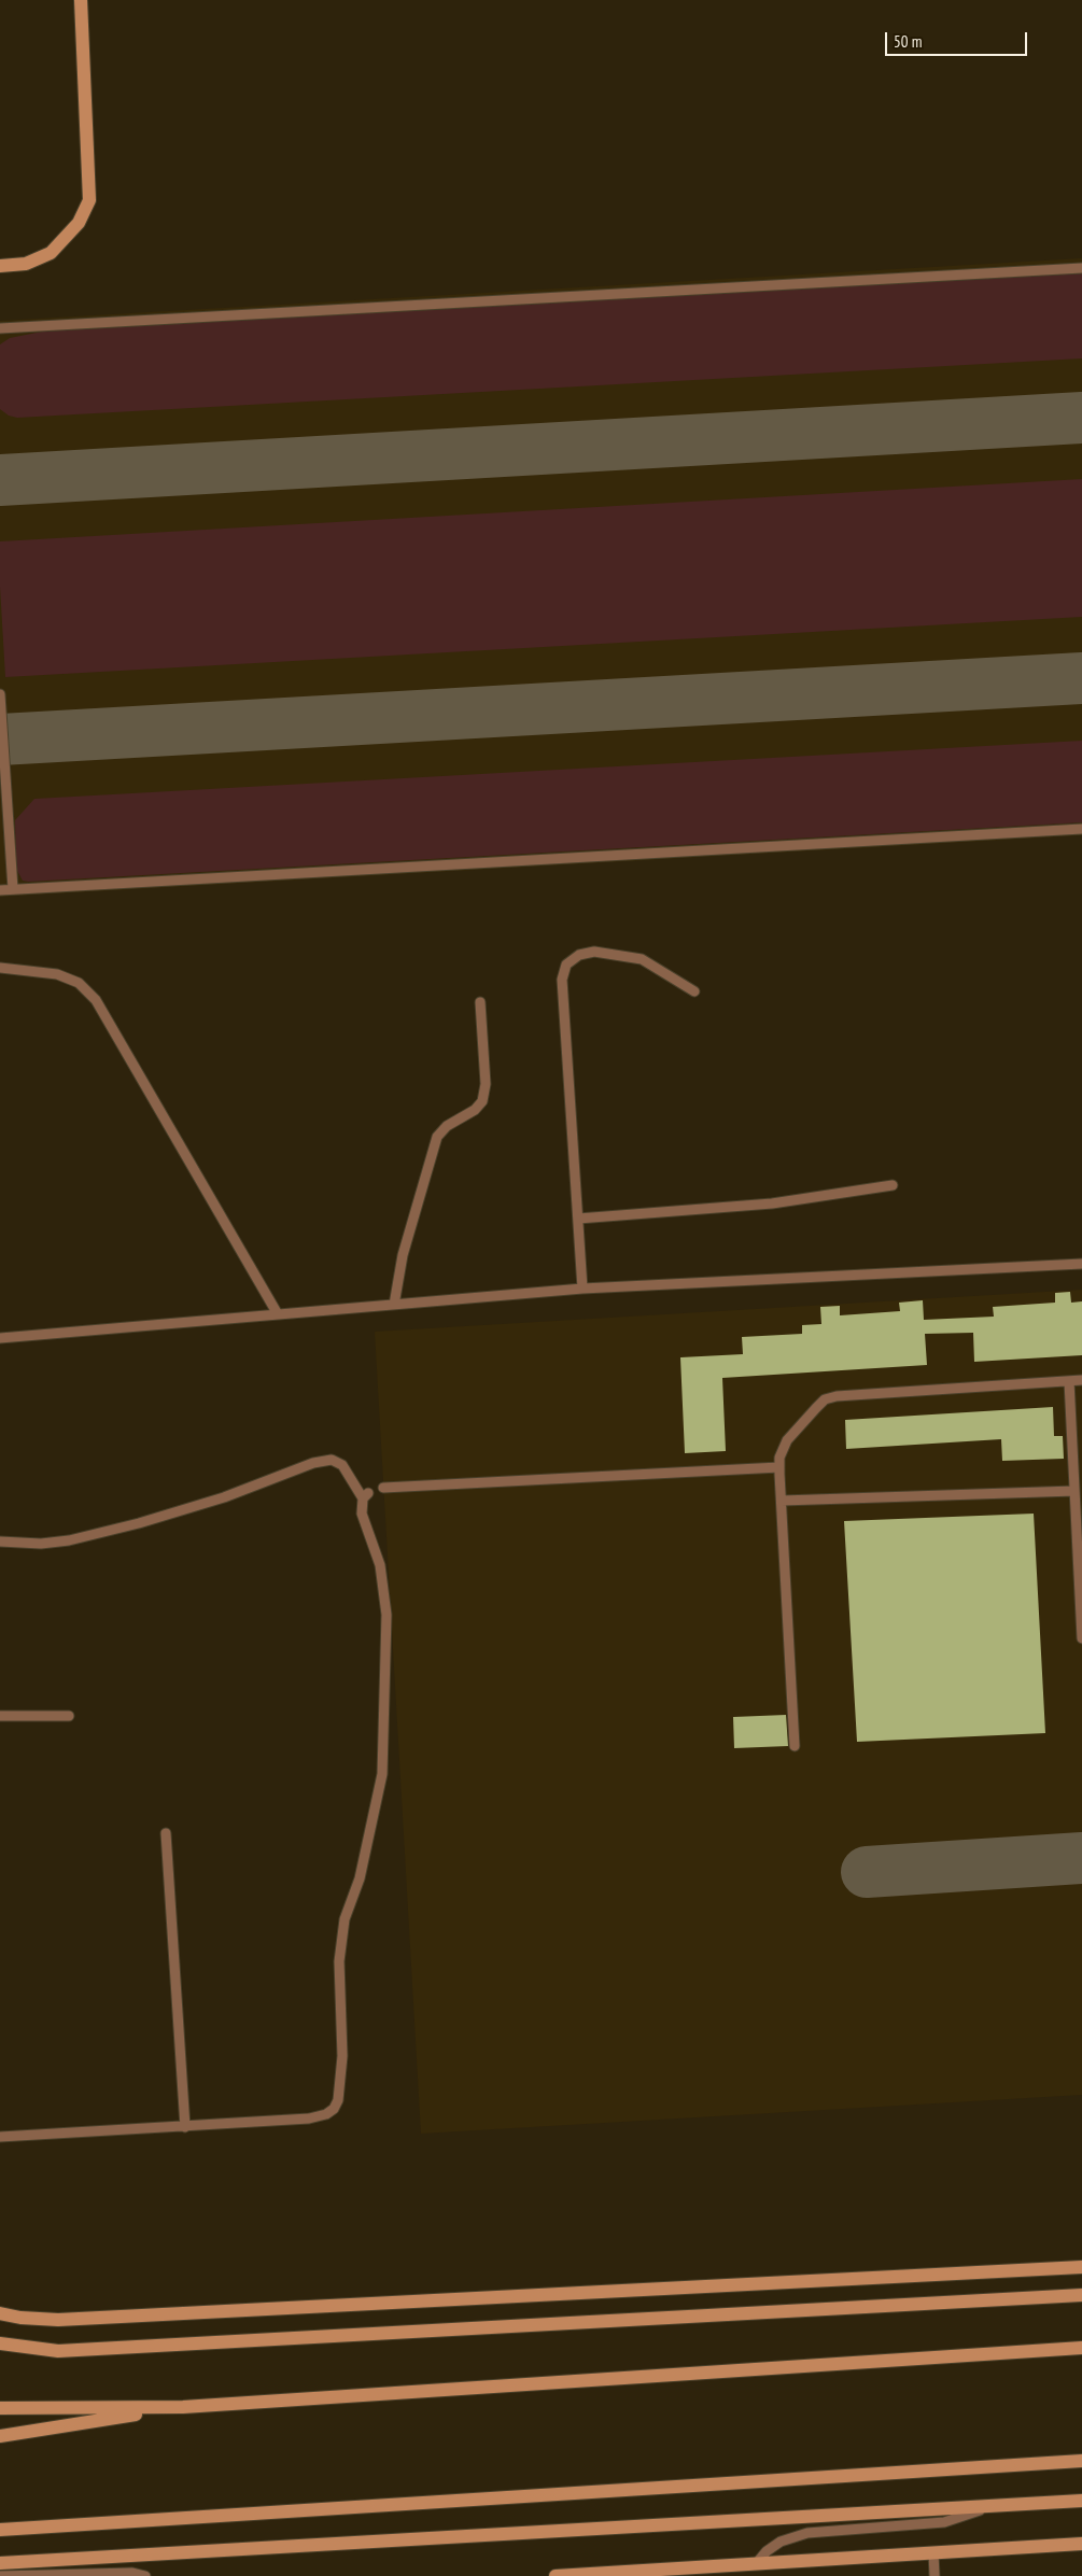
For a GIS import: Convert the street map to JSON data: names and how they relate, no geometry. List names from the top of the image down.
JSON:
{
  "scale_bar": "50 m"
}
